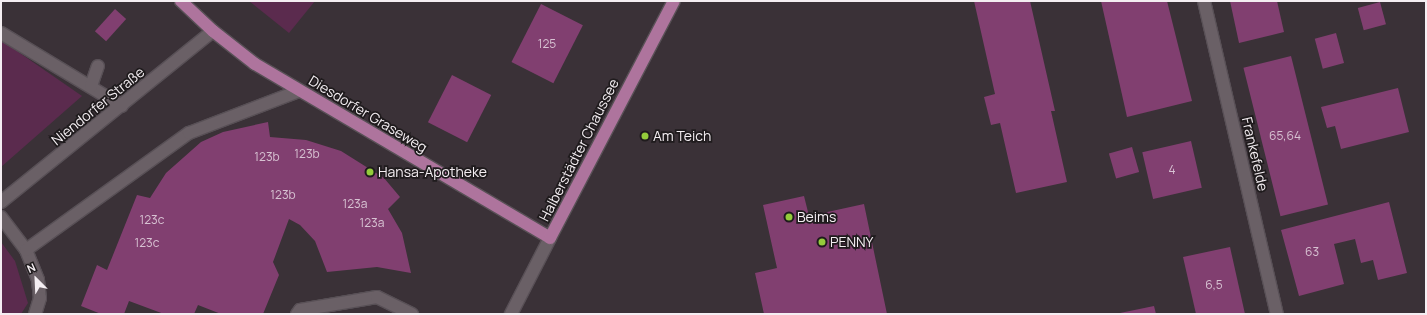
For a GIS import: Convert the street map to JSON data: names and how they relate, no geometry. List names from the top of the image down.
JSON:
{
  "streets": {
    "main road": ["Diesdorfer Graseweg", "Halberstädter Chaussee"],
    "street": ["Niendorfer Straße", "Frankefelde"]
  },
  "crossings": [
    ["Niendorfer Straße", "Diesdorfer Graseweg"],
    ["Diesdorfer Graseweg", "Halberstädter Chaussee"]
  ],
  "places": [
    "Am Teich",
    "Hansa-Apotheke",
    "Beims",
    "PENNY"
  ],
  "house_numbers": [
    "125",
    "65,64",
    "123b",
    "123b",
    "4",
    "123b",
    "123a",
    "123c",
    "123a",
    "123c",
    "63",
    "6,5"
  ],
  "north": "top left"
}
